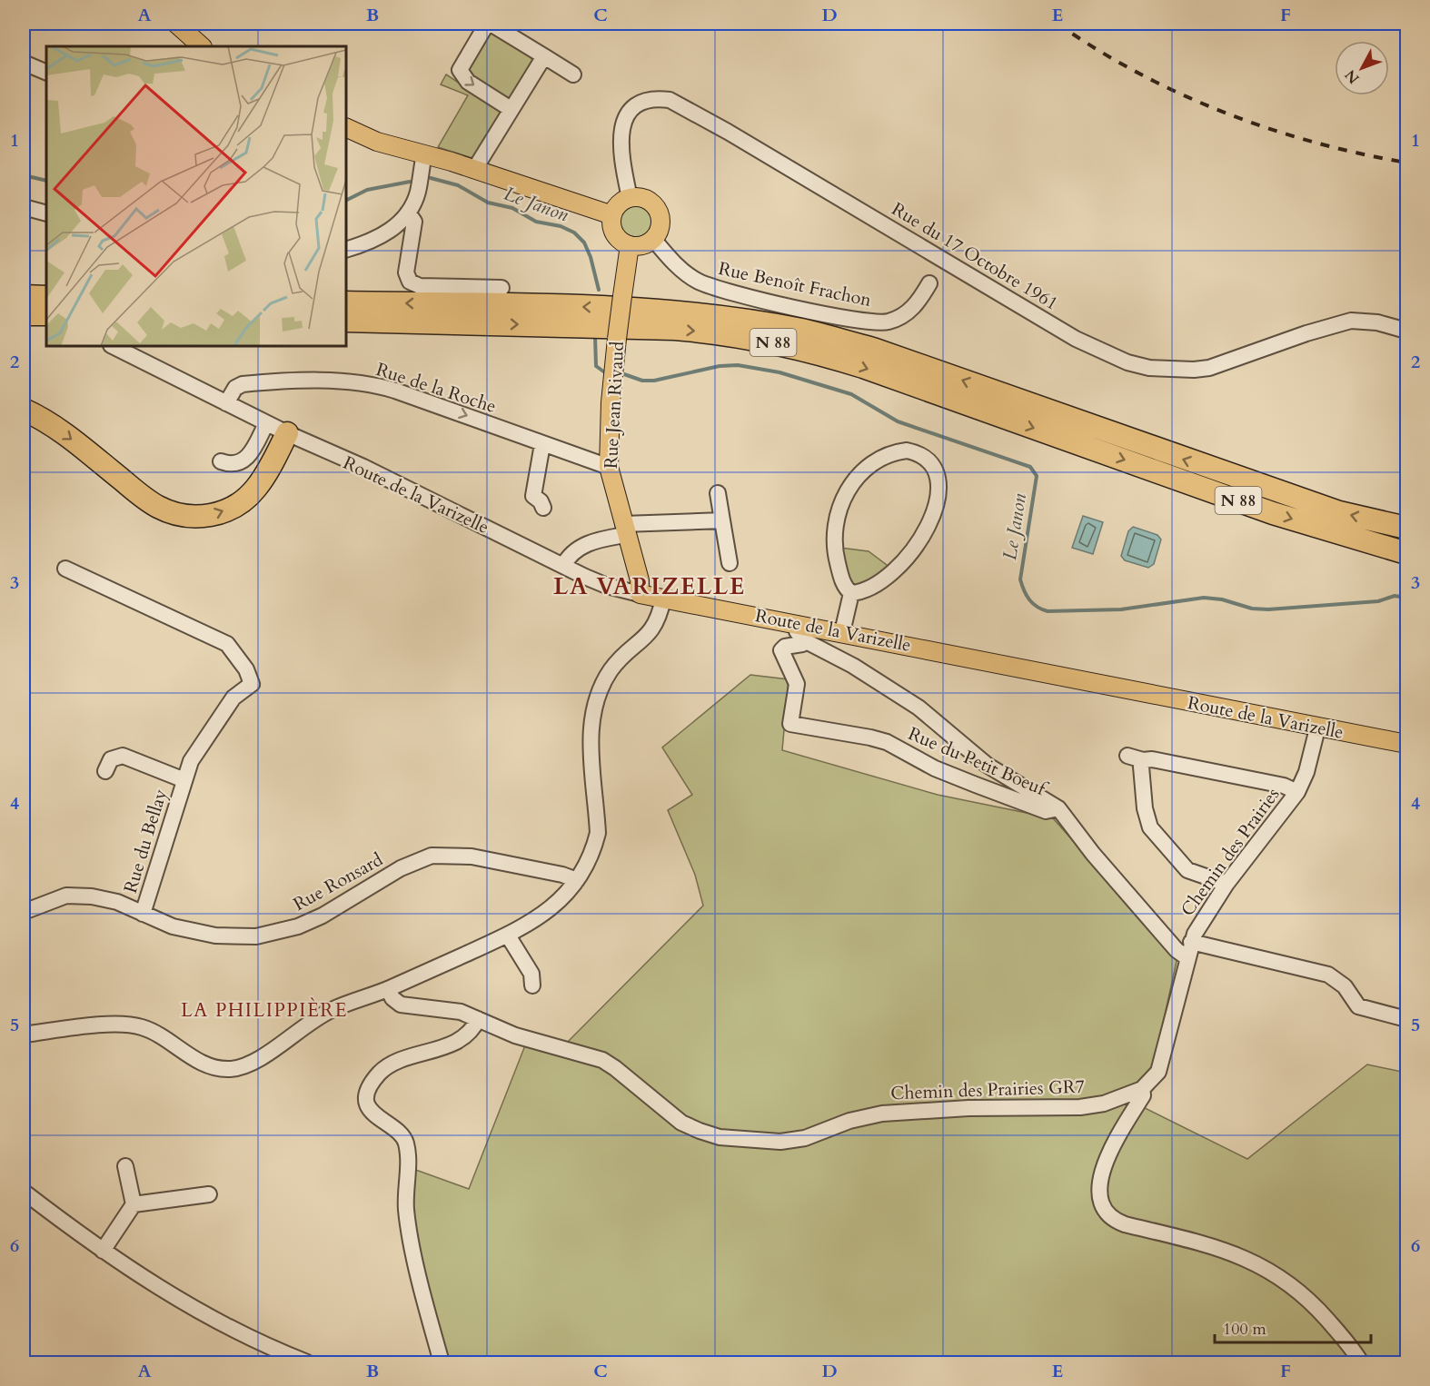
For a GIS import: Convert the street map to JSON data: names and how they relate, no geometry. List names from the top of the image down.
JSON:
{
  "streets": {
    "highway": ["N 88"],
    "main road": ["Rue Jean Rivaud", "Route de la Varizelle"],
    "street": [
      "Rue du 17 Octobre 1961",
      "Rue Benoît Frachon",
      "Rue de la Roche",
      "Rue du Petit Boeuf",
      "Rue du Bellay",
      "Chemin des Prairies",
      "Rue Ronsard",
      "Chemin des Prairies GR7"
    ]
  },
  "crossings": [
    ["Rue du 17 Octobre 1961", "Rue Benoît Frachon"],
    ["Rue du 17 Octobre 1961", "Rue Jean Rivaud"],
    ["Rue Benoît Frachon", "Rue Jean Rivaud"],
    ["Rue de la Roche", "Rue Jean Rivaud"],
    ["Rue de la Roche", "Route de la Varizelle"],
    ["Rue Jean Rivaud", "Route de la Varizelle"],
    ["Route de la Varizelle", "Chemin des Prairies"],
    ["Rue du Petit Boeuf", "Chemin des Prairies"],
    ["Rue du Bellay", "Rue Ronsard"],
    ["Chemin des Prairies", "Chemin des Prairies GR7"]
  ],
  "one_way": ["Rue de la Roche"],
  "districts": ["LA VARIZELLE", "LA PHILIPPIÈRE"],
  "water": ["Le Janon"],
  "scale_bar": "100 m",
  "north": "bottom left",
  "grid": {
    "columns": [
      "A",
      "B",
      "C",
      "D",
      "E",
      "F"
    ],
    "rows": [
      "1",
      "2",
      "3",
      "4",
      "5",
      "6"
    ]
  }
}
